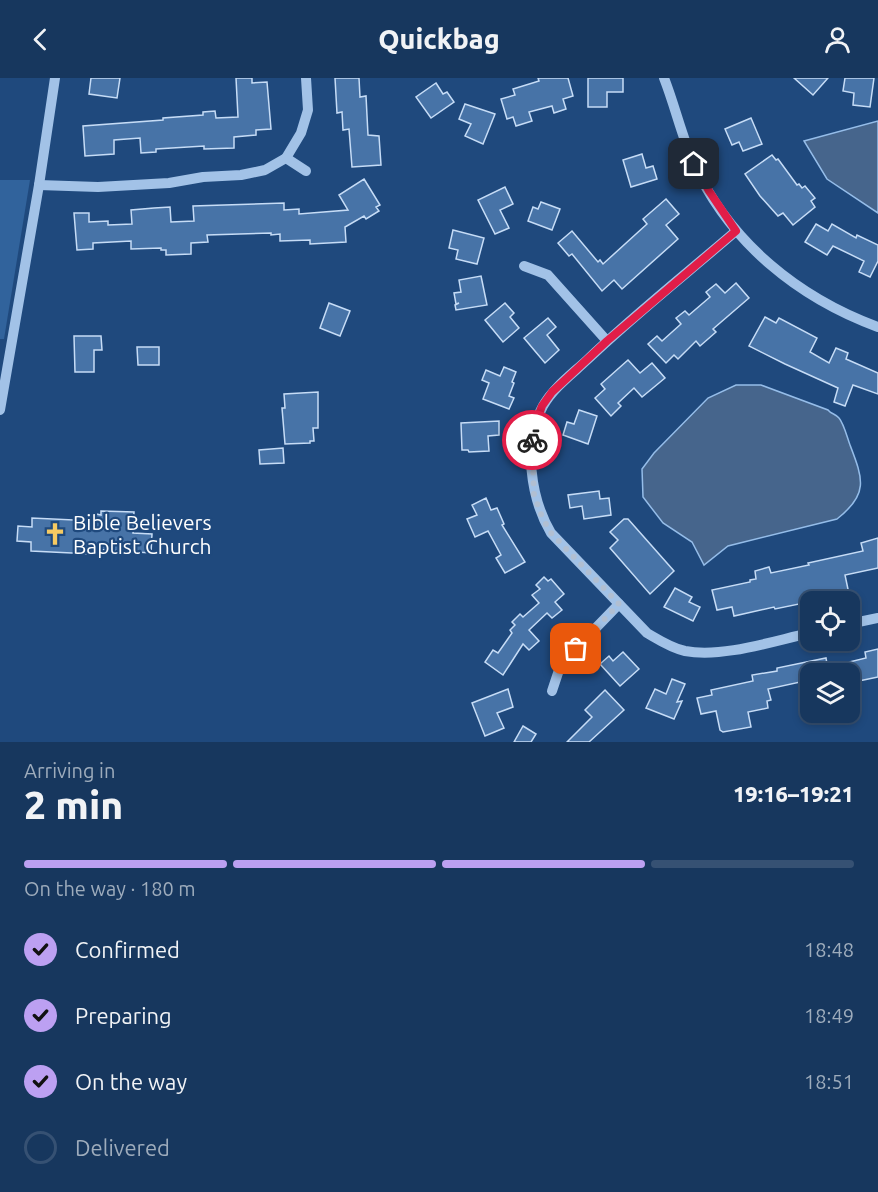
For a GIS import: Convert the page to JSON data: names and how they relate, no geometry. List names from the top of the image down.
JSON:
{
  "places": {
    "church": ["Bible Believers Baptist Church"]
  },
  "page": {
    "header": "Quickbag",
    "heading": ["2 min", "Arriving in", "19:16–19:21"],
    "bar": "On the way · 180 m",
    "list": [
      ["Confirmed", "18:48"],
      ["Preparing", "18:49"],
      ["On the way", "18:51"],
      "Delivered"
    ]
  }
}
